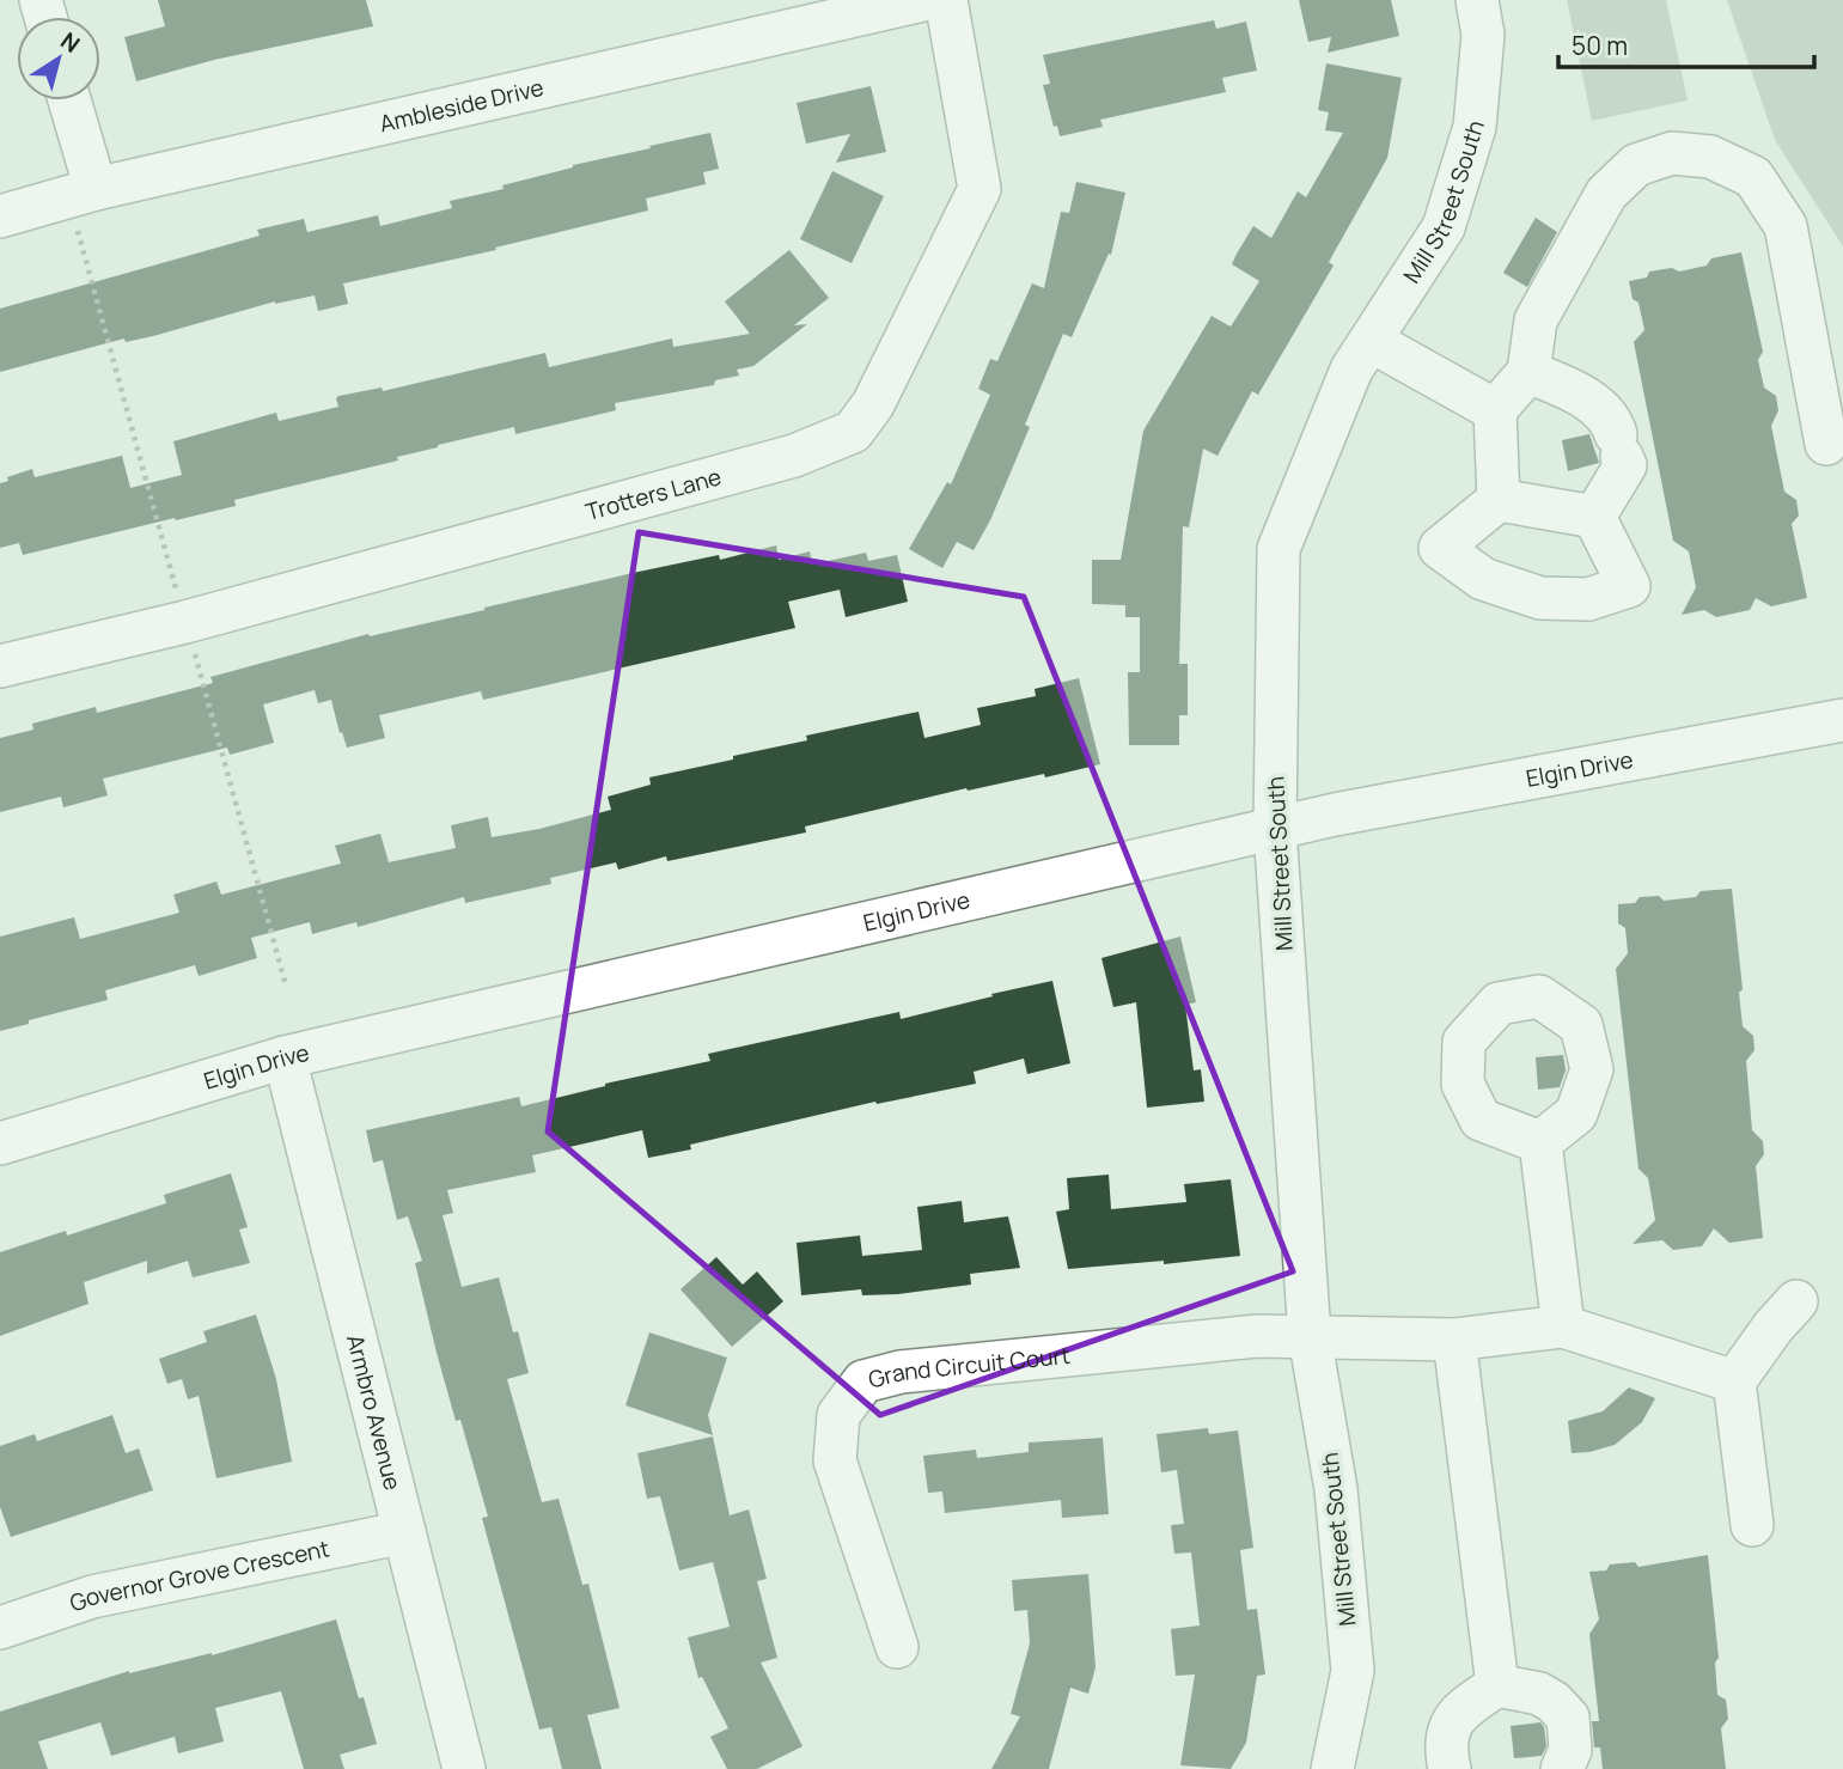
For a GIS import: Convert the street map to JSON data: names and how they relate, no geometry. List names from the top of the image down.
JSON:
{
  "streets": {
    "street": [
      "Ambleside Drive",
      "Mill Street South",
      "Trotters Lane",
      "Elgin Drive",
      "Grand Circuit Court",
      "Armbro Avenue",
      "Governor Grove Crescent"
    ]
  },
  "crossings": [
    ["Mill Street South", "Elgin Drive"],
    ["Mill Street South", "Grand Circuit Court"],
    ["Elgin Drive", "Armbro Avenue"],
    ["Armbro Avenue", "Governor Grove Crescent"]
  ],
  "scale_bar": "50 m",
  "north": "top right"
}
